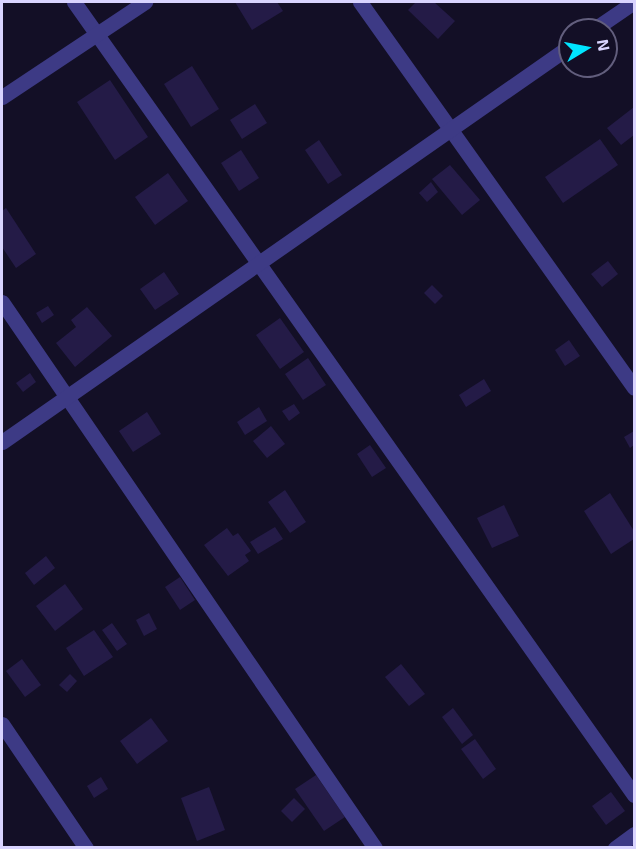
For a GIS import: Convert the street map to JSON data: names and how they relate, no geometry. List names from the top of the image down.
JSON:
{
  "north": "right"
}
